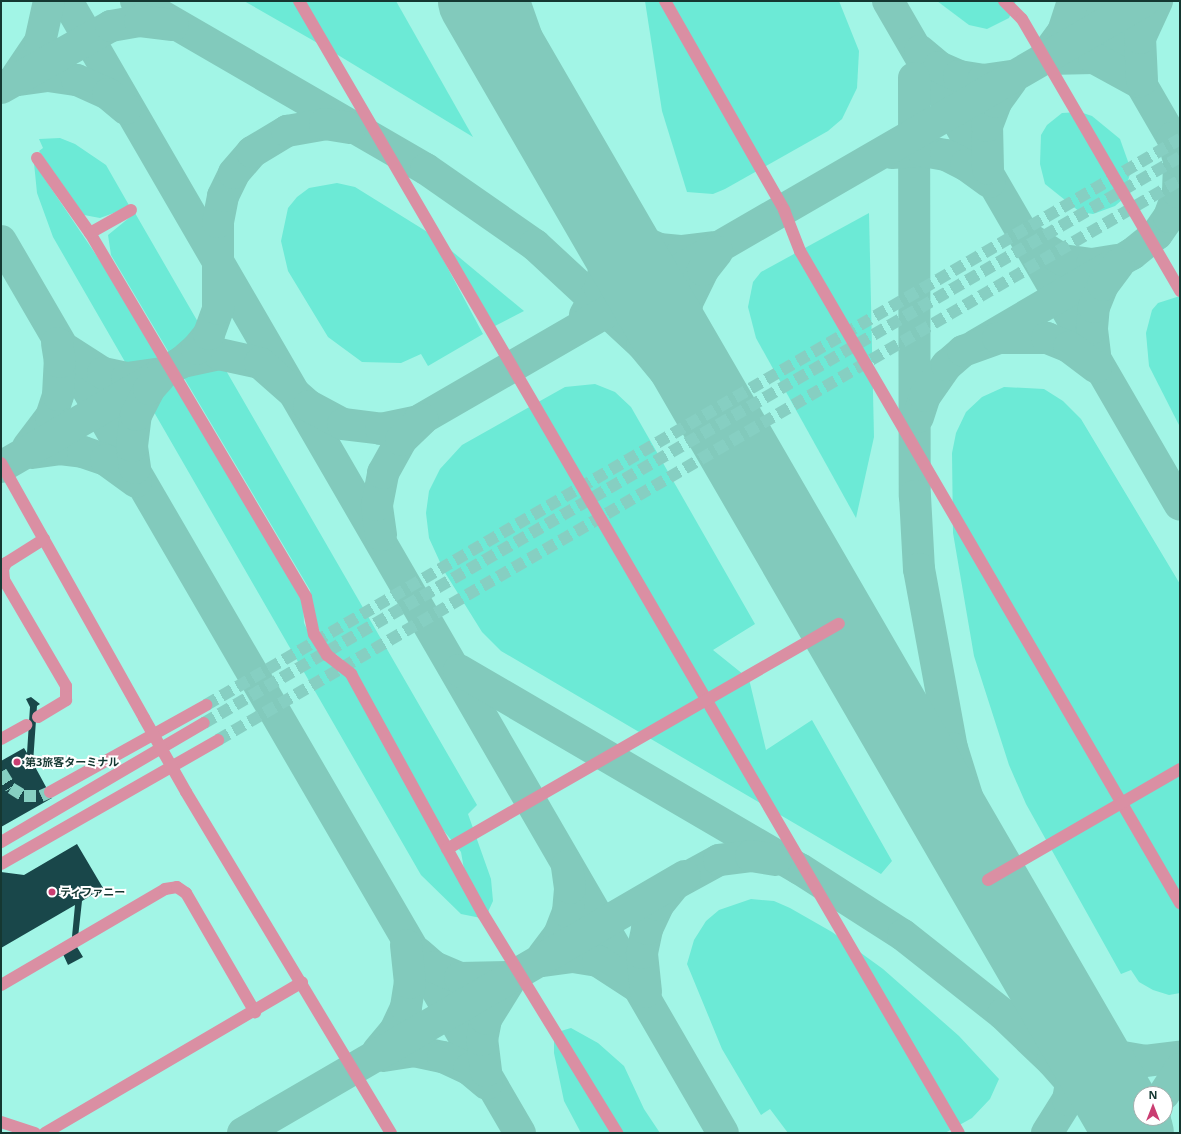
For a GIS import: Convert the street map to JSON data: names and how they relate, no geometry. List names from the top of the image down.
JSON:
{
  "places": ["第3旅客ターミナル", "ティファニー"],
  "north": "top"
}
